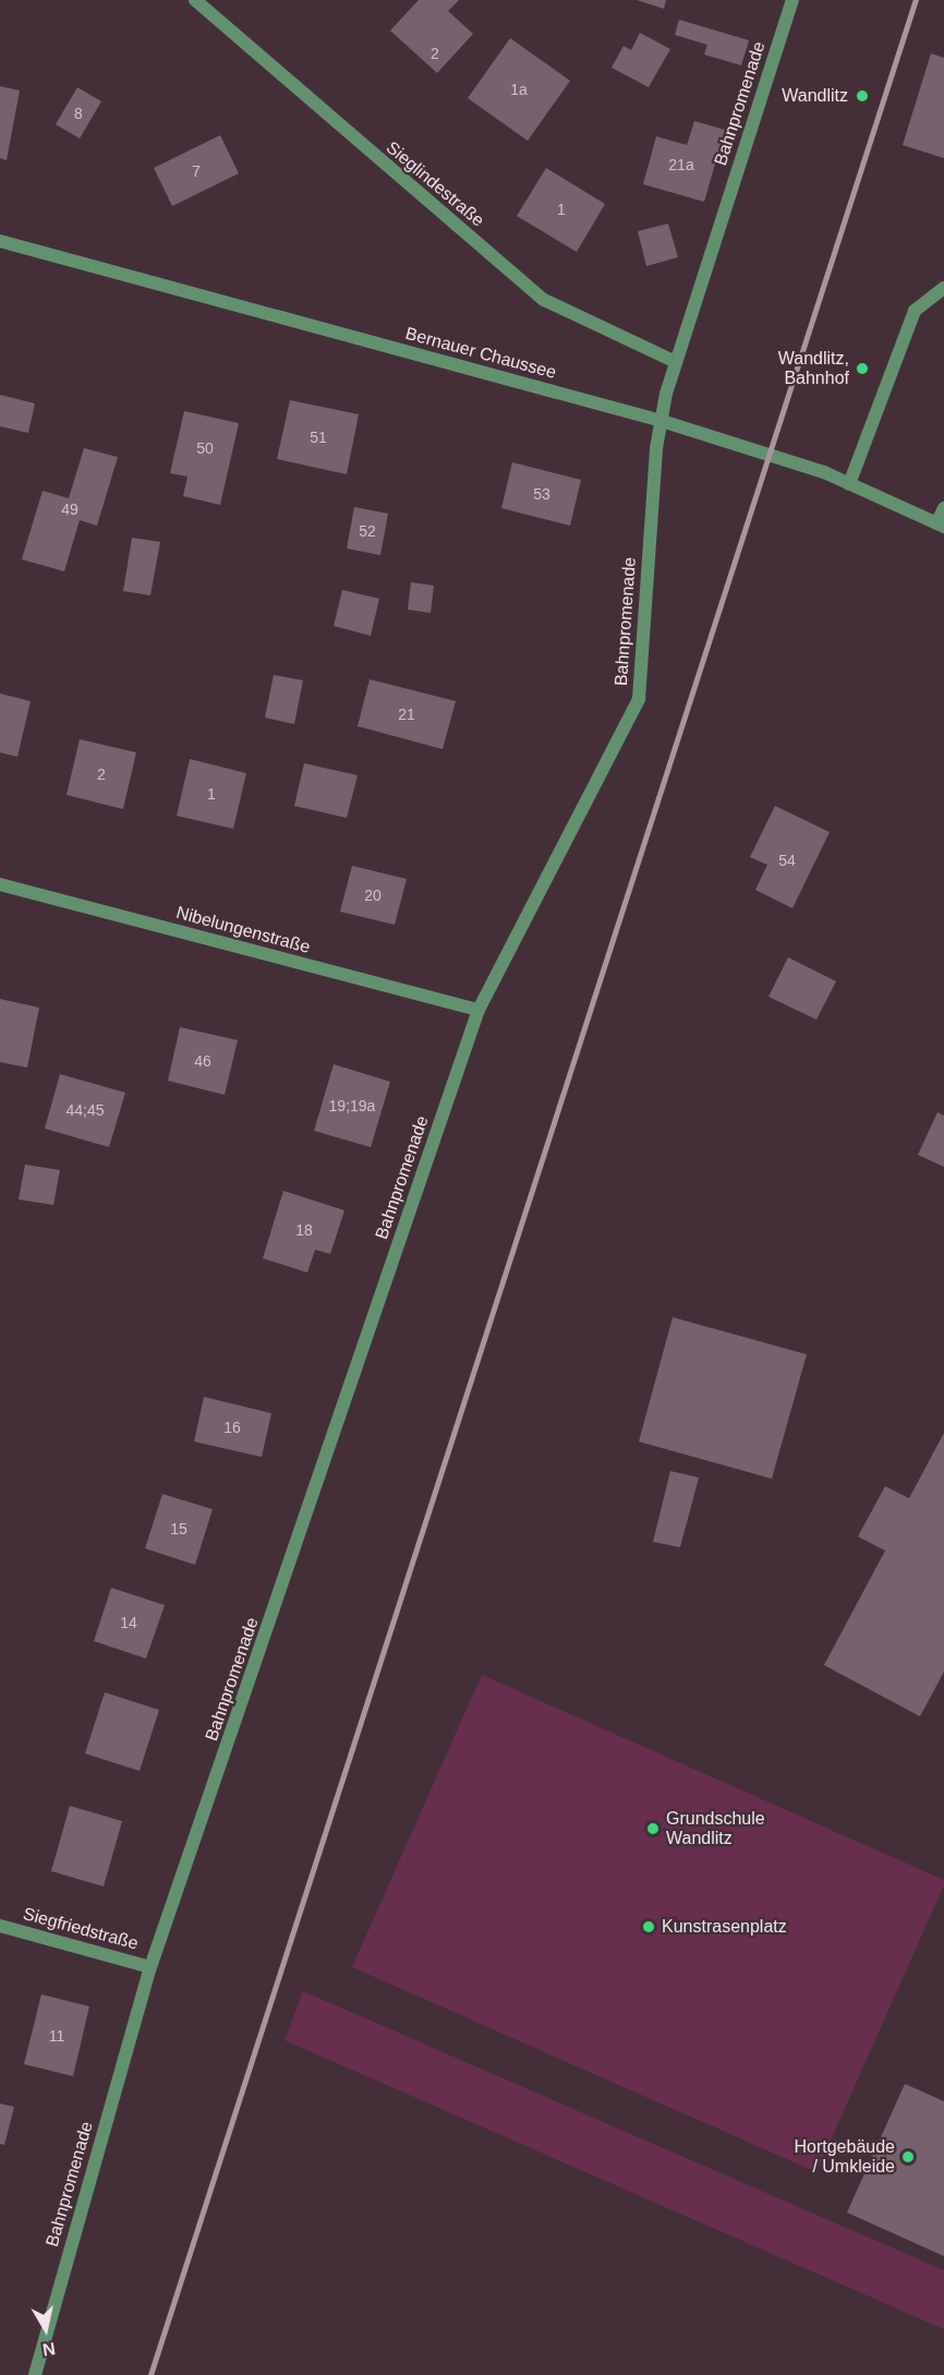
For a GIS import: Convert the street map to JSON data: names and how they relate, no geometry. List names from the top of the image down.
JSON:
{
  "streets": {
    "street": [
      "Bahnpromenade",
      "Sieglindestraße",
      "Bernauer Chaussee",
      "Nibelungenstraße",
      "Siegfriedstraße"
    ]
  },
  "crossings": [
    ["Bahnpromenade", "Sieglindestraße"],
    ["Bahnpromenade", "Bernauer Chaussee"],
    ["Bahnpromenade", "Nibelungenstraße"],
    ["Bahnpromenade", "Siegfriedstraße"]
  ],
  "places": [
    "Wandlitz",
    "Wandlitz, Bahnhof",
    "Grundschule Wandlitz",
    "Kunstrasenplatz",
    "Hortgebäude / Umkleide"
  ],
  "house_numbers": [
    "2",
    "1a",
    "8",
    "21a",
    "7",
    "1",
    "51",
    "50",
    "53",
    "49",
    "52",
    "21",
    "2",
    "1",
    "54",
    "20",
    "46",
    "19;19a",
    "44;45",
    "18",
    "16",
    "15",
    "14",
    "11"
  ],
  "north": "bottom"
}
